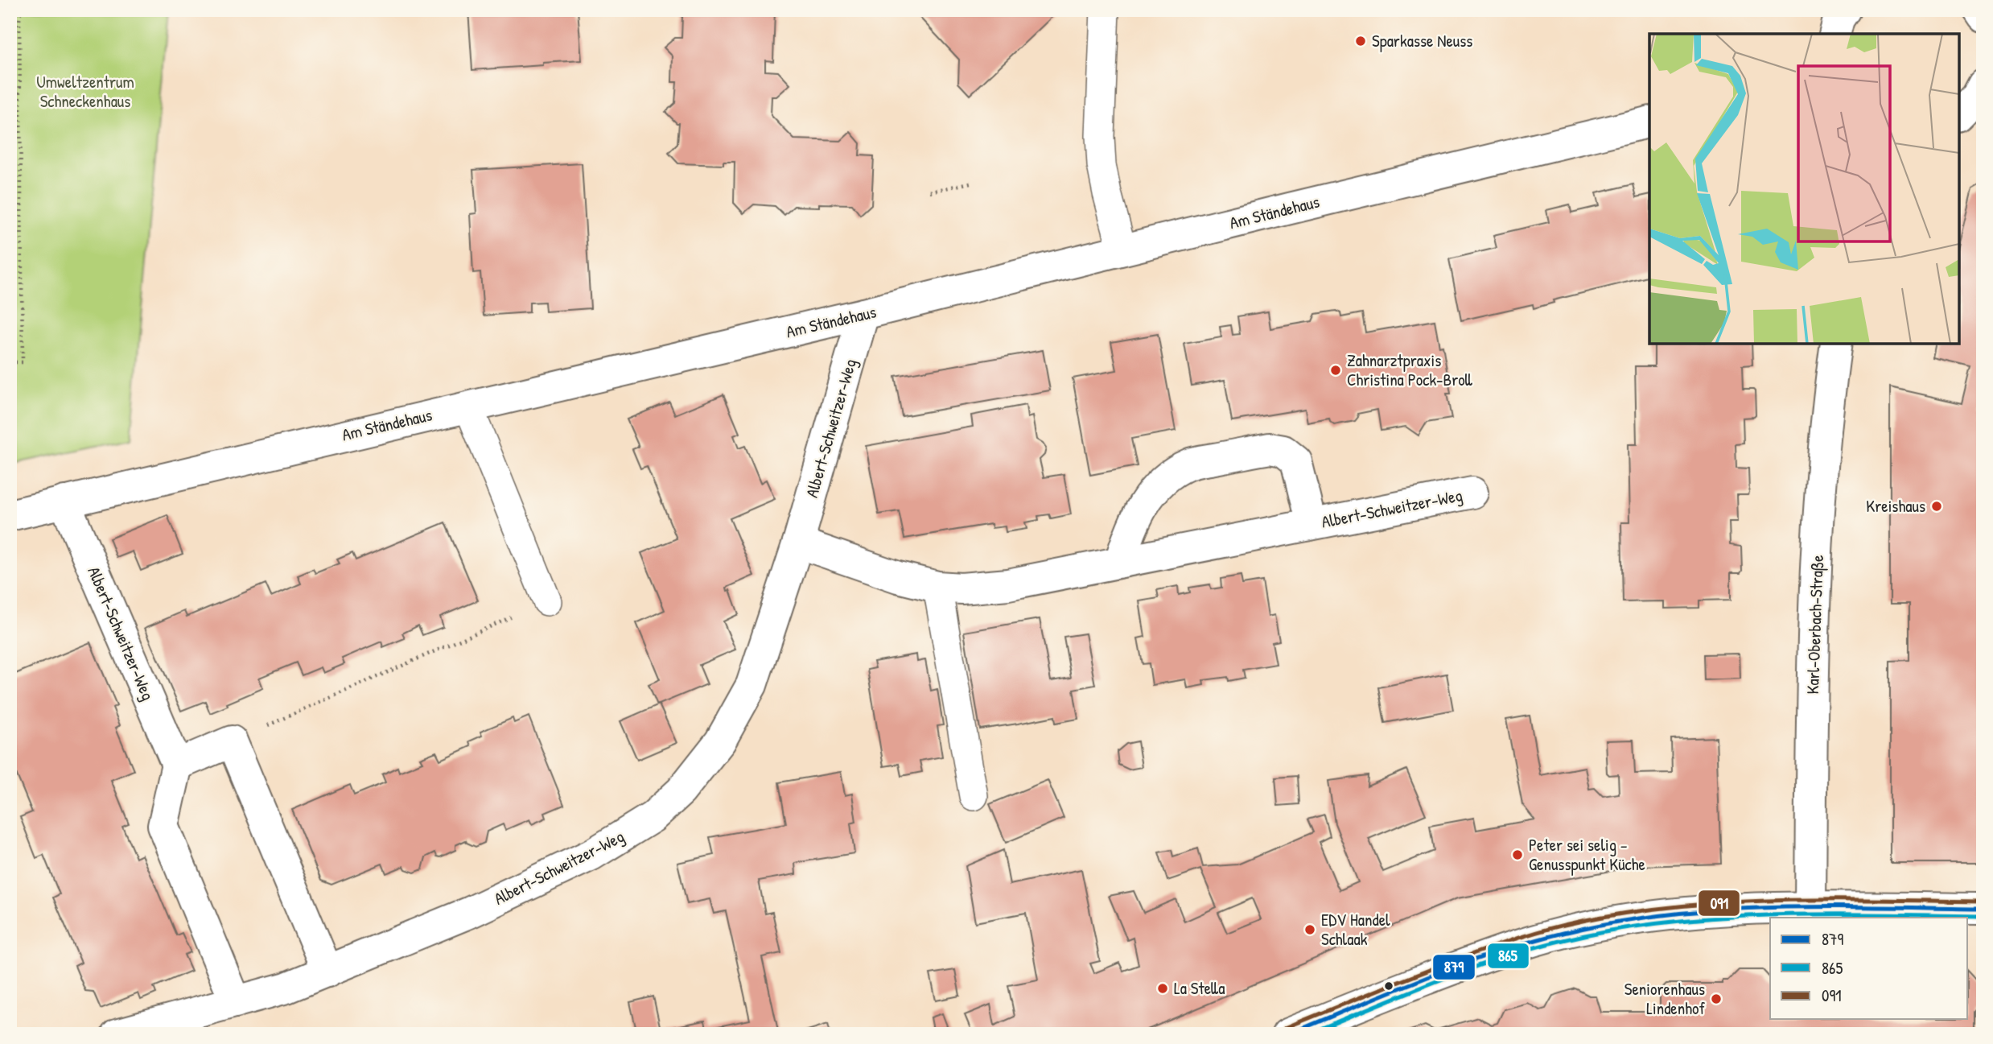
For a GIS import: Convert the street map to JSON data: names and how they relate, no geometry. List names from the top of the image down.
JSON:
{
  "streets": {
    "street": ["Am Ständehaus", "Albert-Schweitzer-Weg", "Karl-Oberbach-Straße"]
  },
  "crossings": [
    ["Am Ständehaus", "Albert-Schweitzer-Weg"]
  ],
  "parks": ["Umweltzentrum Schneckenhaus"],
  "places": [
    "Sparkasse Neuss",
    "Zahnarztpraxis Christina Pock-Broll",
    "Kreishaus",
    "Peter sei selig – Genusspunkt Küche",
    "EDV Handel Schlaak",
    "La Stella",
    "Seniorenhaus Lindenhof"
  ],
  "lines": ["transit line 091", "transit line 879", "transit line 865"],
  "legend": ["879", "865", "091"]
}
